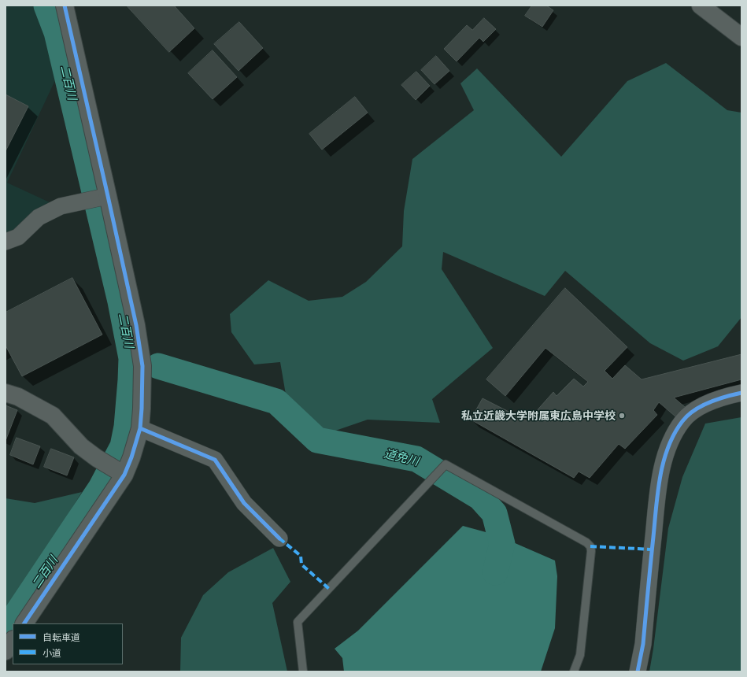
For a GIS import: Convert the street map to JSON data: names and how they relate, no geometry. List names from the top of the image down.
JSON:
{
  "water": ["二百川", "道免川"],
  "places": ["私立近畿大学附属東広島中学校"],
  "legend": ["自転車道", "小道"]
}
